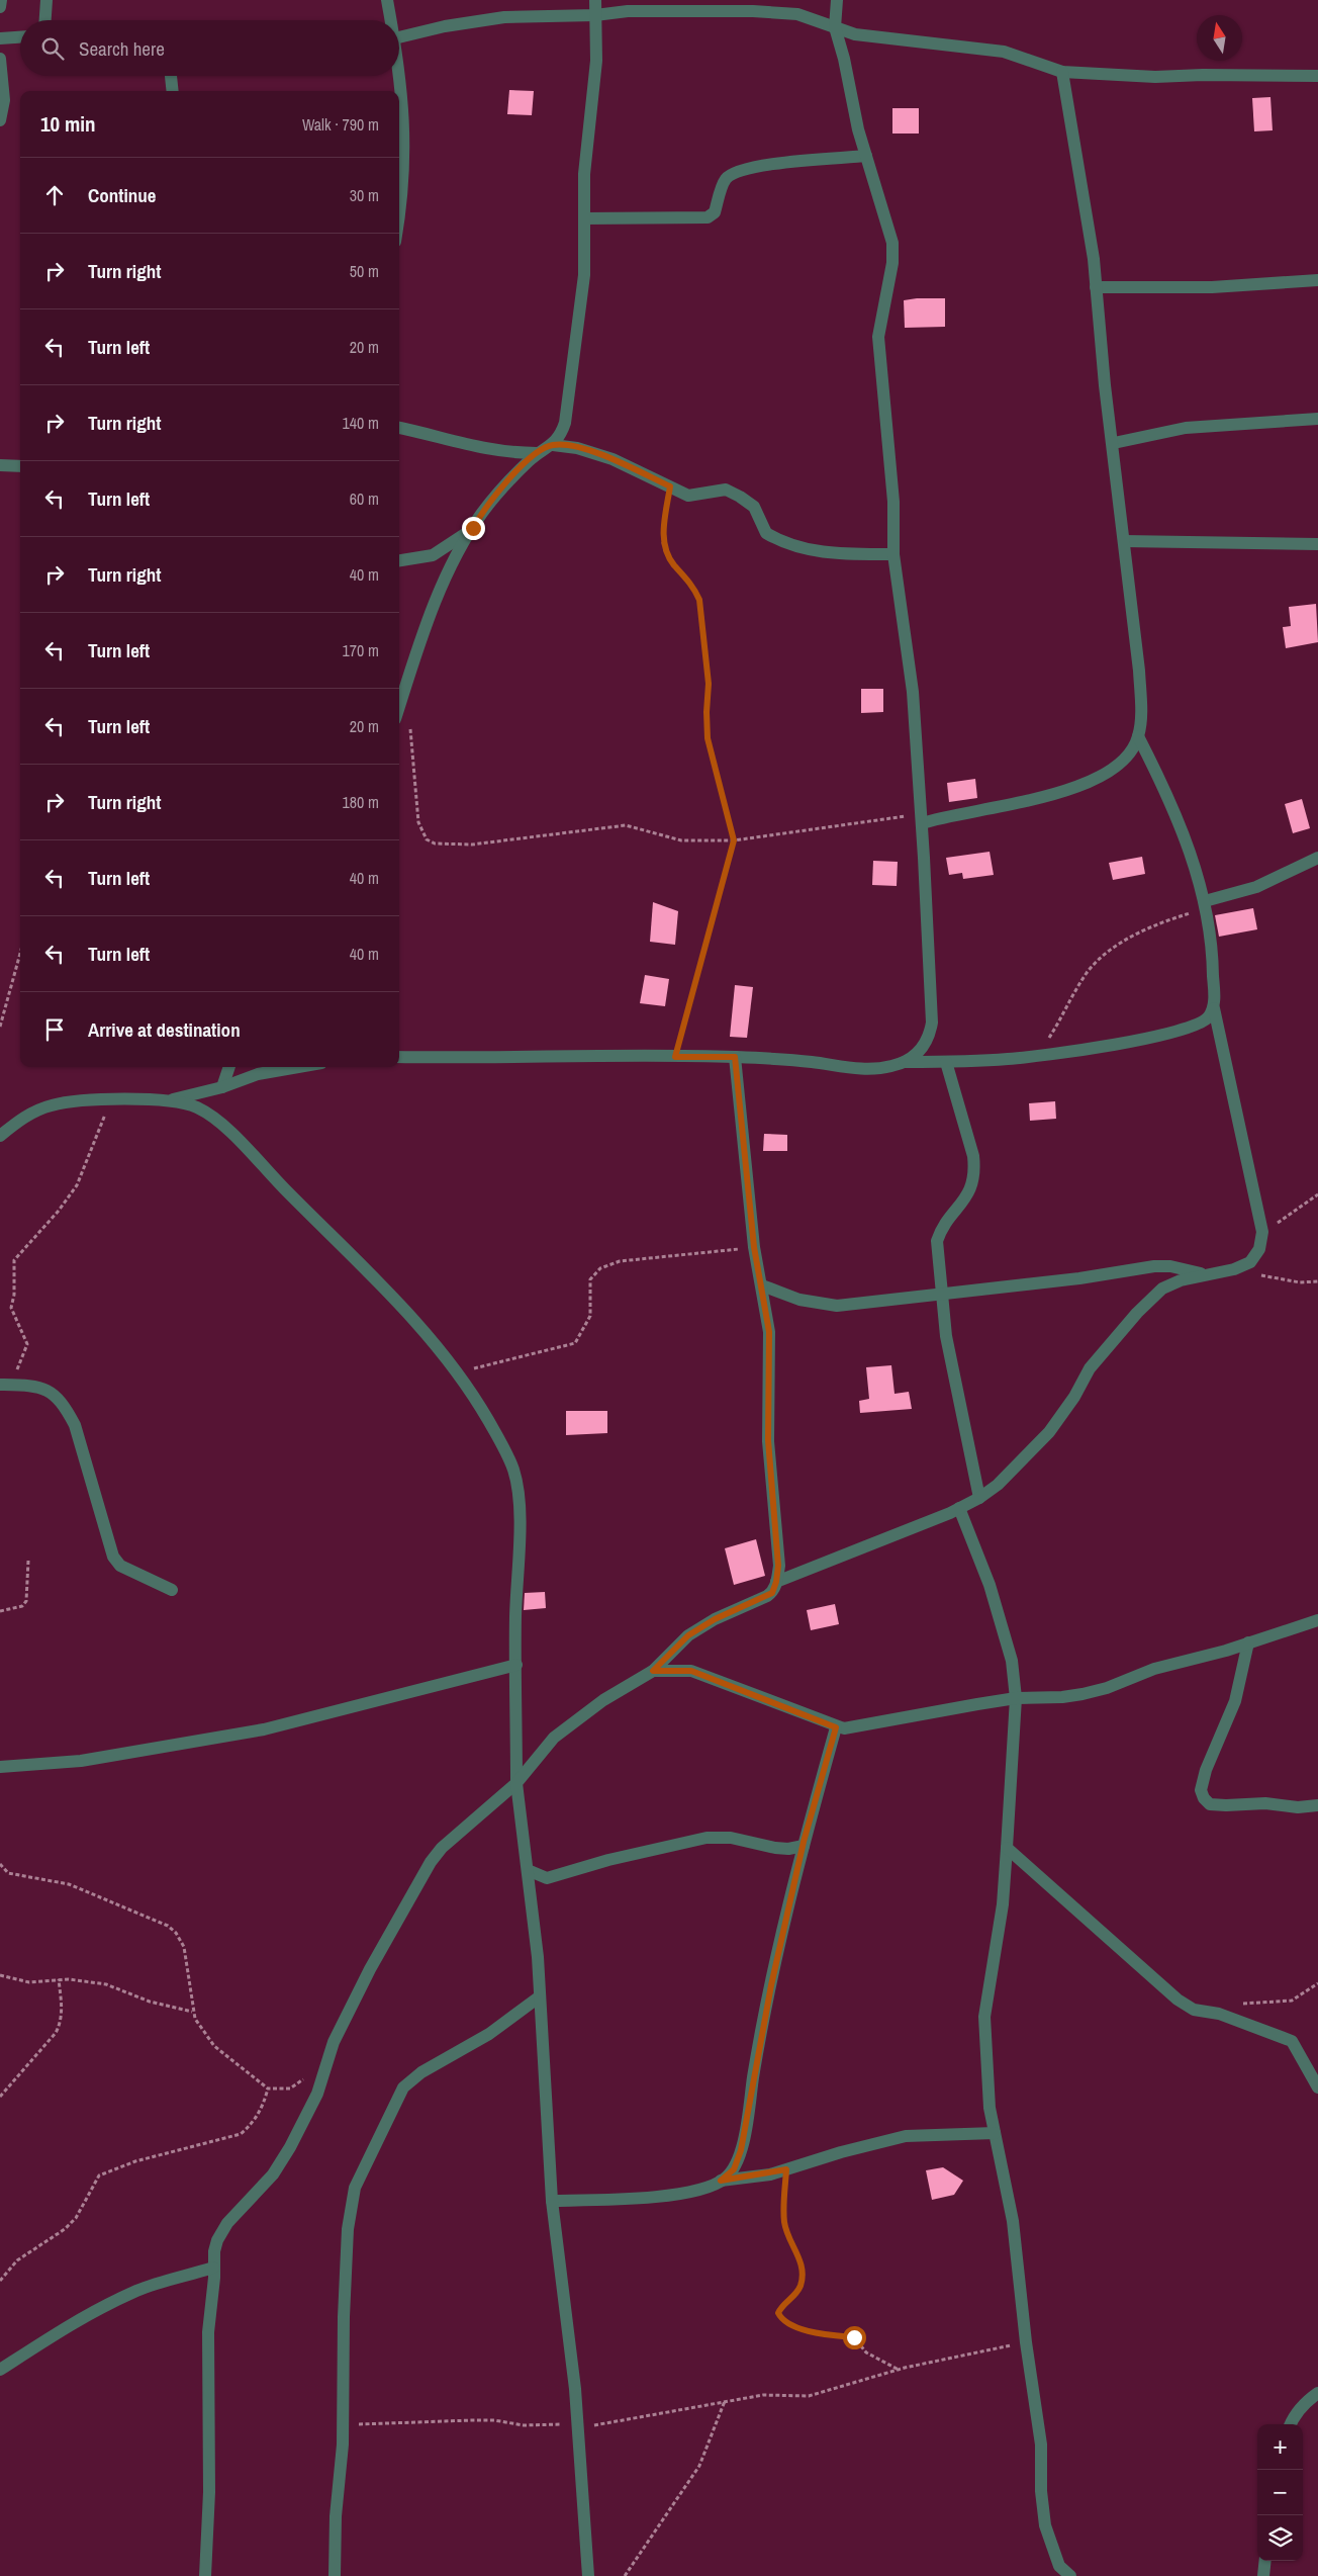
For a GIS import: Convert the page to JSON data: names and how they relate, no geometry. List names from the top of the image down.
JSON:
{
  "north": "top",
  "page": {
    "search": "Search here",
    "heading": ["10 min", "Walk · 790 m"],
    "list": [
      ["Continue", "30 m"],
      ["Turn right", "50 m"],
      ["Turn left", "20 m"],
      ["Turn right", "140 m"],
      ["Turn left", "60 m"],
      ["Turn right", "40 m"],
      ["Turn left", "170 m"],
      ["Turn left", "20 m"],
      ["Turn right", "180 m"],
      ["Turn left", "40 m"],
      ["Turn left", "40 m"],
      "Arrive at destination"
    ],
    "map_buttons": ["+", "−"]
  }
}
